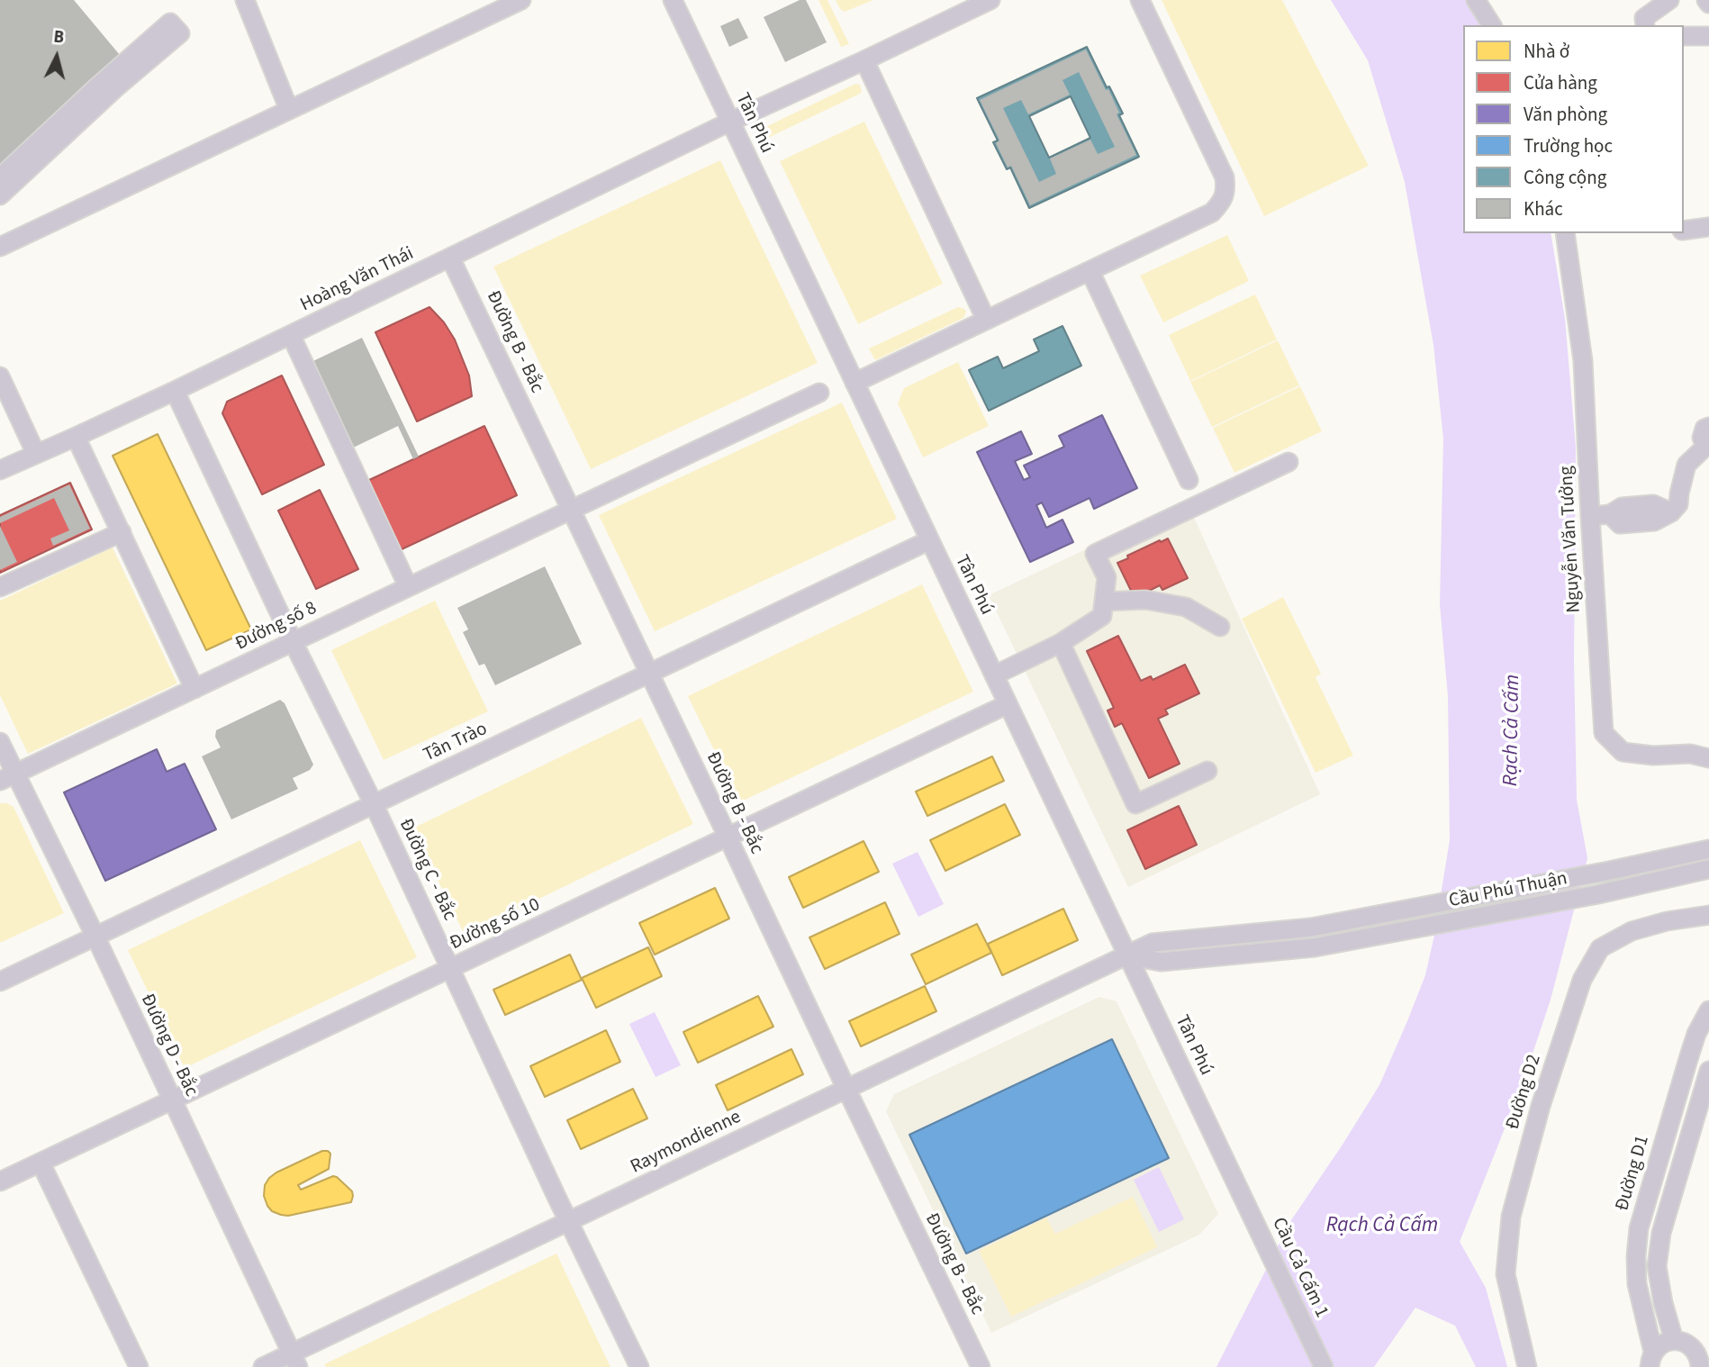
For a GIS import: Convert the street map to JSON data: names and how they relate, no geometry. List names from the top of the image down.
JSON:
{
  "streets": {
    "street": [
      "Tân Phú",
      "Hoàng Văn Thái",
      "Đường B - Bắc",
      "Nguyễn Văn Tưởng",
      "Đường số 8",
      "Tân Trào",
      "Đường C - Bắc",
      "Cầu Phú Thuận",
      "Đường số 10",
      "Đường D - Bắc",
      "Đường D2",
      "Raymondienne",
      "Đường D1",
      "Cầu Cả Cấm 1"
    ]
  },
  "crossings": [
    ["Tân Phú", "Hoàng Văn Thái"],
    ["Tân Phú", "Tân Trào"],
    ["Tân Phú", "Cầu Phú Thuận"],
    ["Tân Phú", "Đường số 10"],
    ["Tân Phú", "Raymondienne"],
    ["Tân Phú", "Cầu Cả Cấm 1"],
    ["Hoàng Văn Thái", "Đường B - Bắc"],
    ["Hoàng Văn Thái", "Đường C - Bắc"],
    ["Đường B - Bắc", "Đường số 8"],
    ["Đường B - Bắc", "Tân Trào"],
    ["Đường B - Bắc", "Đường số 10"],
    ["Đường B - Bắc", "Raymondienne"],
    ["Đường số 8", "Đường C - Bắc"],
    ["Đường số 8", "Đường D - Bắc"],
    ["Tân Trào", "Đường C - Bắc"],
    ["Tân Trào", "Đường D - Bắc"],
    ["Đường C - Bắc", "Đường số 10"],
    ["Đường C - Bắc", "Raymondienne"],
    ["Cầu Phú Thuận", "Raymondienne"],
    ["Đường số 10", "Đường D - Bắc"],
    ["Đường D - Bắc", "Raymondienne"]
  ],
  "water": ["Rạch Cả Cấm"],
  "legend": [
    "Nhà ở",
    "Cửa hàng",
    "Văn phòng",
    "Trường học",
    "Công cộng",
    "Khác"
  ],
  "north": "top"
}
